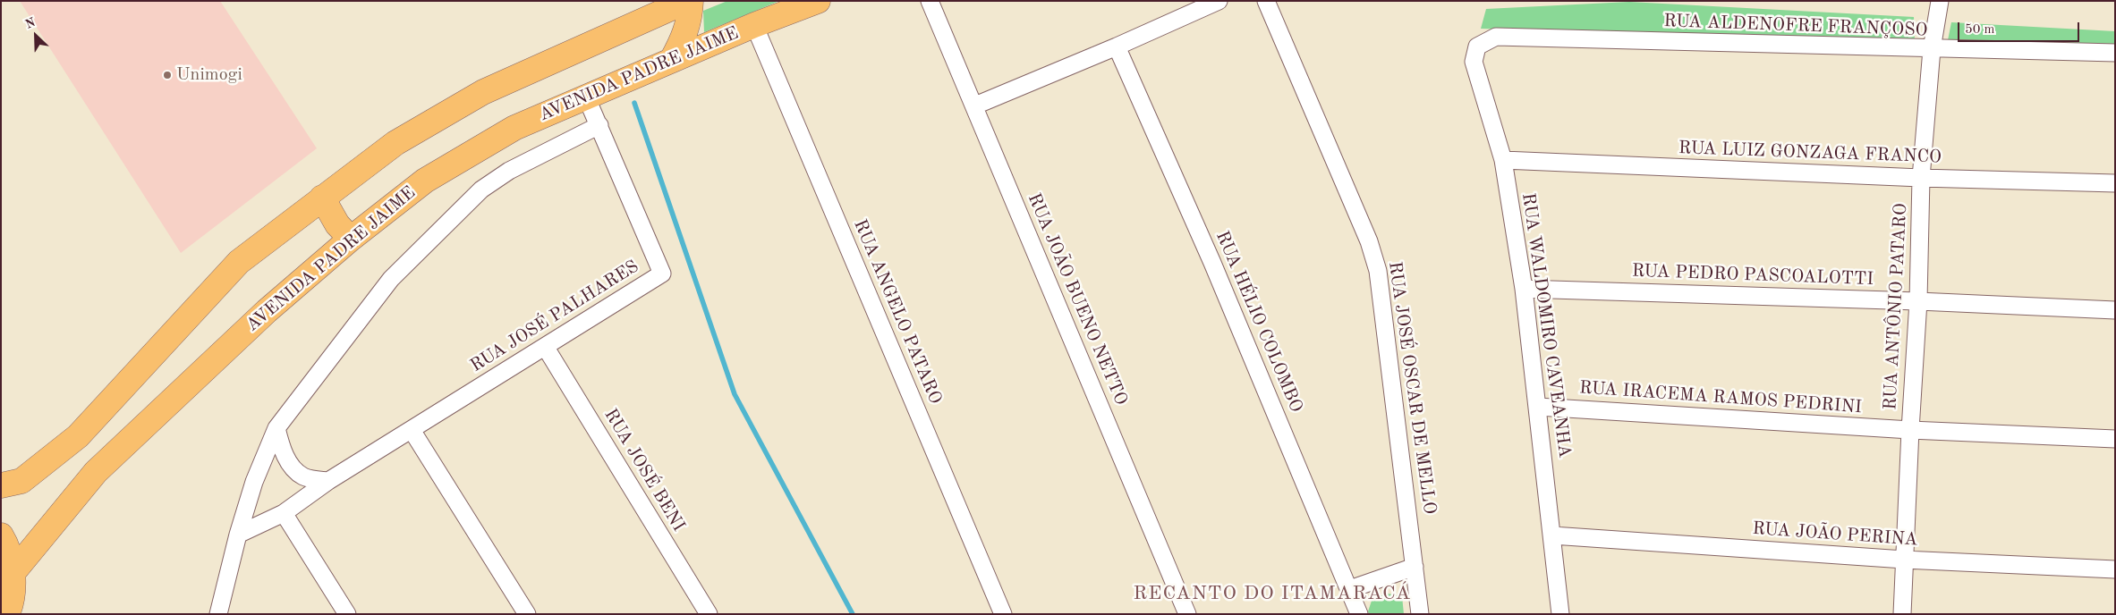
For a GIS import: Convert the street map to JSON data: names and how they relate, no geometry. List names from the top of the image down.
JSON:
{
  "streets": {
    "main road": ["AVENIDA PADRE JAIME"],
    "street": [
      "RUA ALDENOFRE FRANÇOSO",
      "RUA LUIZ GONZAGA FRANCO",
      "RUA PEDRO PASCOALOTTI",
      "RUA JOÃO BUENO NETTO",
      "RUA ANTÔNIO PATARO",
      "RUA ANGELO PATARO",
      "RUA JOSÉ PALHARES",
      "RUA HÉLIO COLOMBO",
      "RUA WALDOMIRO CAVEANHA",
      "RUA JOSÉ OSCAR DE MELLO",
      "RUA IRACEMA RAMOS PEDRINI",
      "RUA JOSÉ BENI",
      "RUA JOÃO PERINA"
    ]
  },
  "crossings": [
    ["RUA ALDENOFRE FRANÇOSO", "RUA ANTÔNIO PATARO"],
    ["RUA ALDENOFRE FRANÇOSO", "RUA WALDOMIRO CAVEANHA"],
    ["AVENIDA PADRE JAIME", "RUA ANGELO PATARO"],
    ["AVENIDA PADRE JAIME", "RUA JOSÉ PALHARES"],
    ["RUA LUIZ GONZAGA FRANCO", "RUA ANTÔNIO PATARO"],
    ["RUA LUIZ GONZAGA FRANCO", "RUA WALDOMIRO CAVEANHA"],
    ["RUA PEDRO PASCOALOTTI", "RUA ANTÔNIO PATARO"],
    ["RUA PEDRO PASCOALOTTI", "RUA WALDOMIRO CAVEANHA"],
    ["RUA ANTÔNIO PATARO", "RUA IRACEMA RAMOS PEDRINI"],
    ["RUA ANTÔNIO PATARO", "RUA JOÃO PERINA"],
    ["RUA JOSÉ PALHARES", "RUA JOSÉ BENI"],
    ["RUA WALDOMIRO CAVEANHA", "RUA IRACEMA RAMOS PEDRINI"],
    ["RUA WALDOMIRO CAVEANHA", "RUA JOÃO PERINA"]
  ],
  "districts": ["RECANTO DO ITAMARACÁ"],
  "places": ["Unimogi"],
  "scale_bar": "50 m",
  "north": "top left"
}
